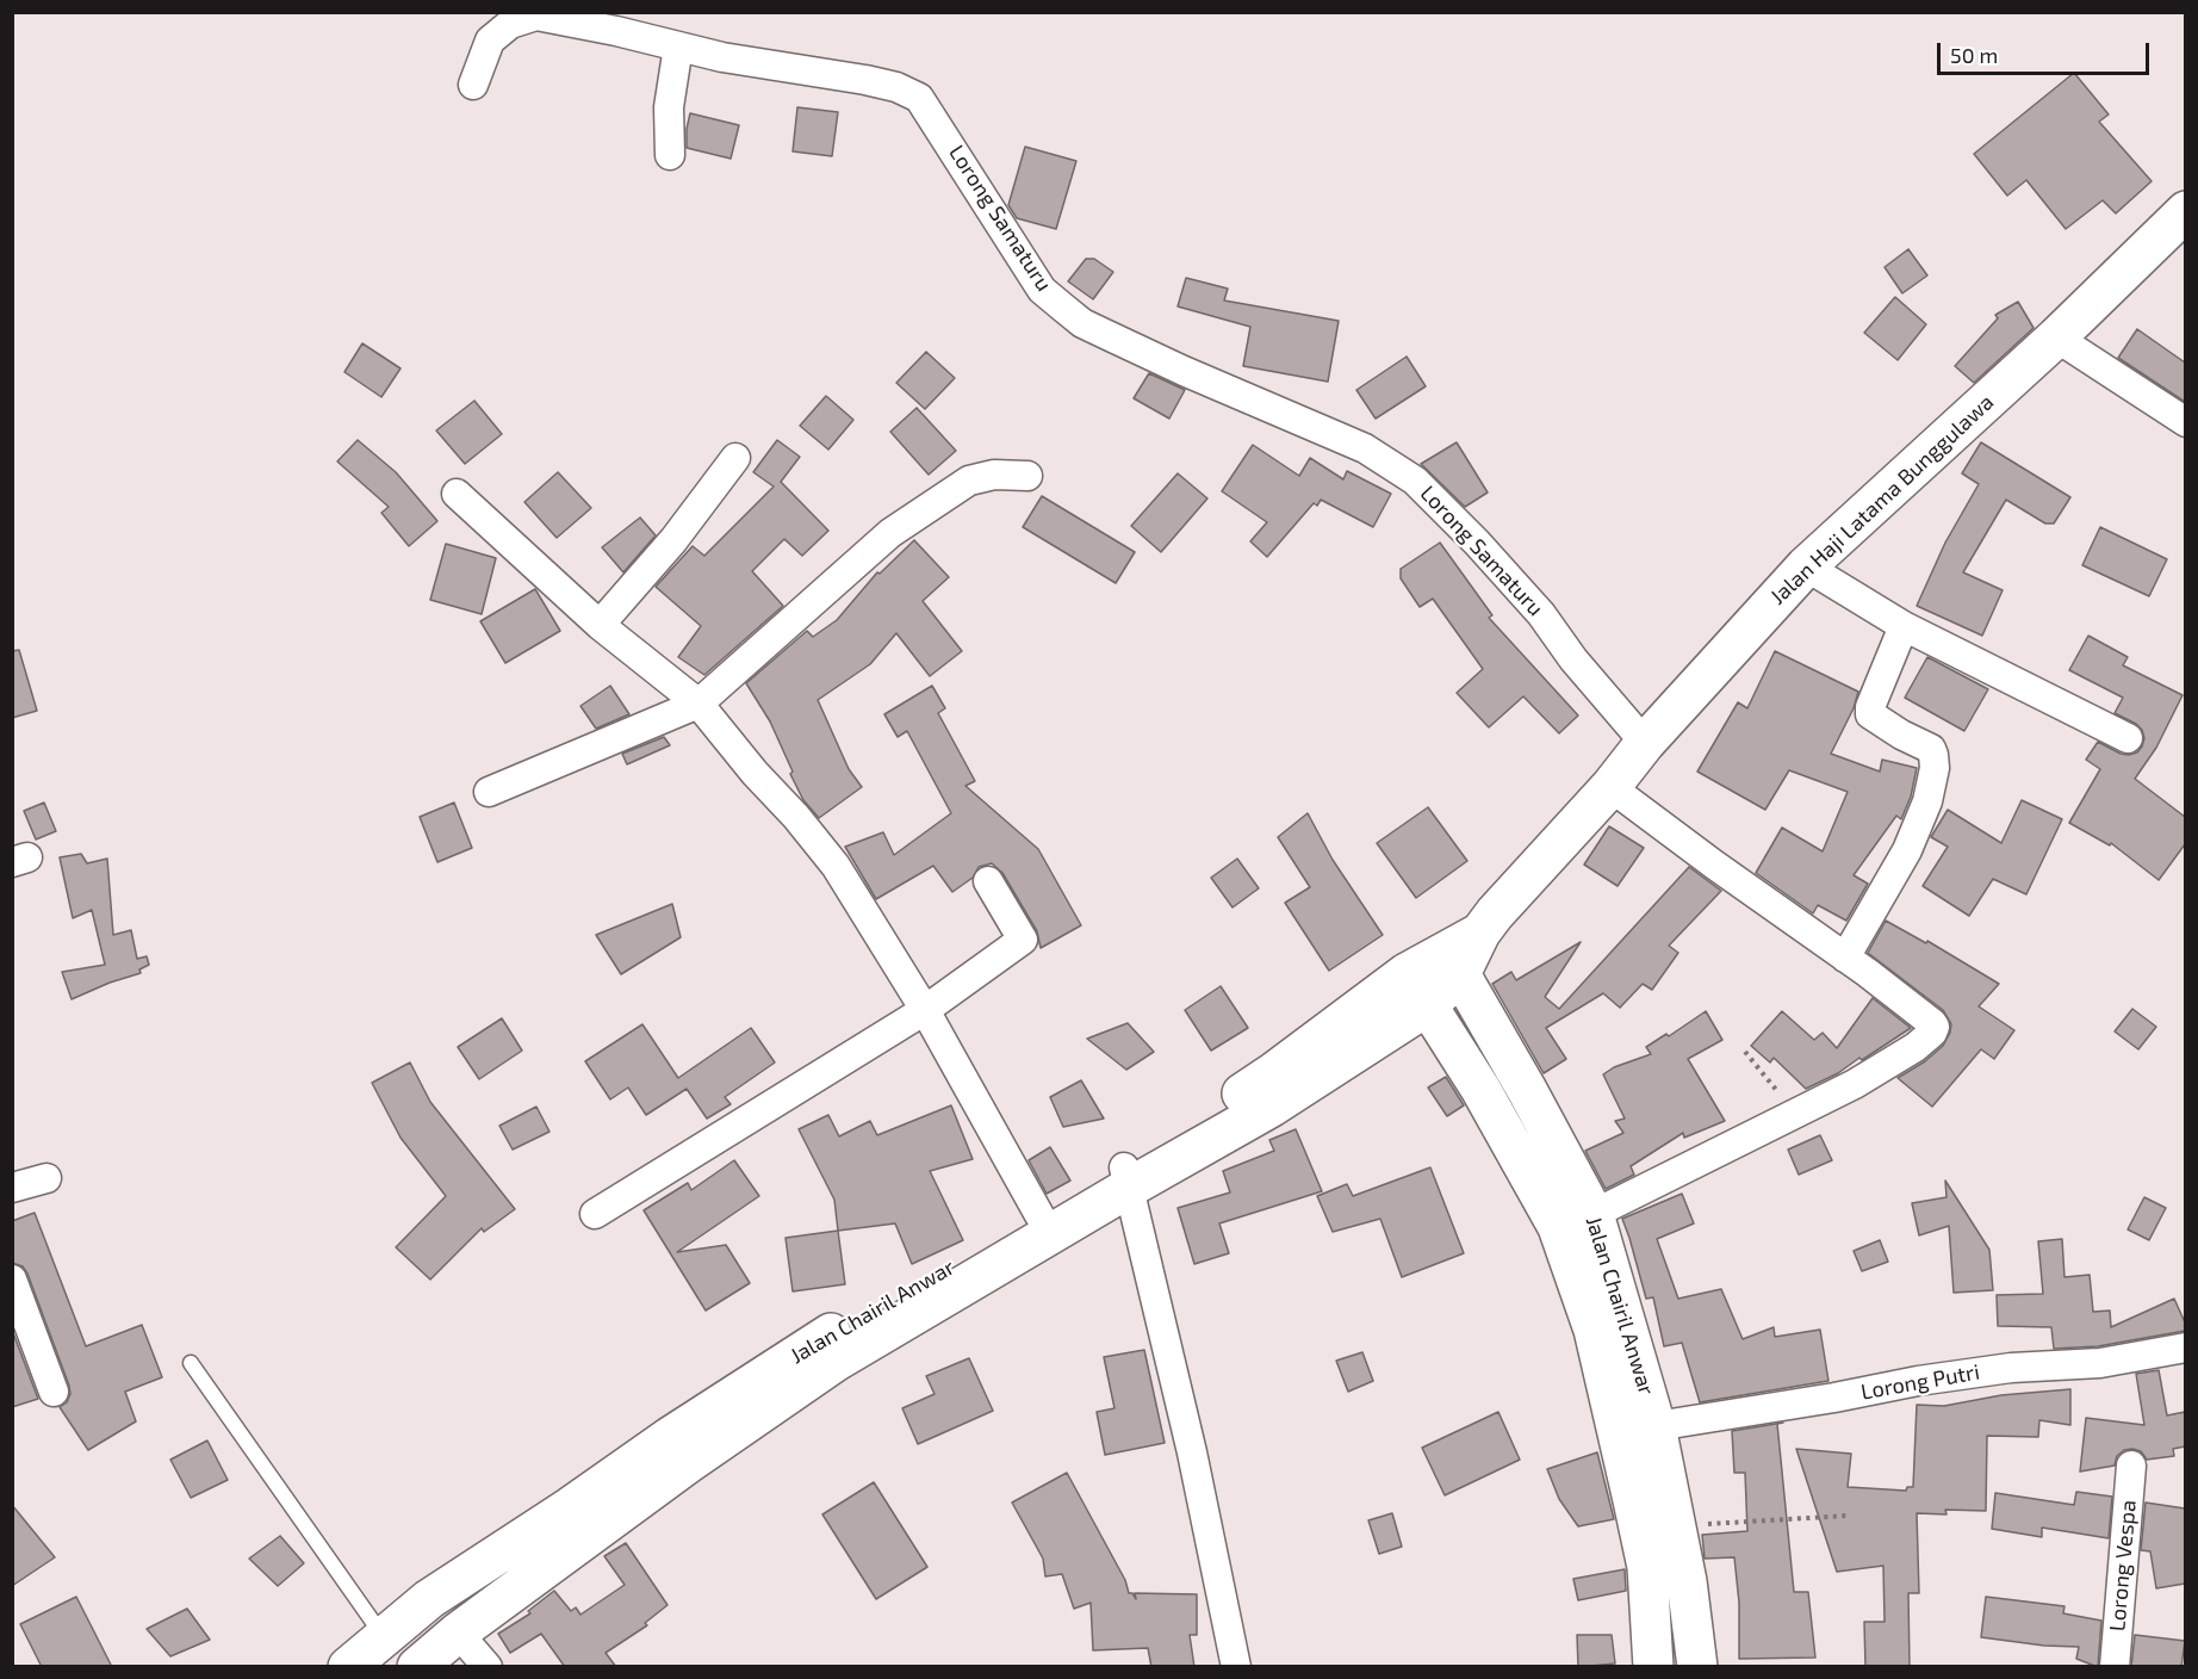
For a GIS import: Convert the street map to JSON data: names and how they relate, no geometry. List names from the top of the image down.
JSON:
{
  "streets": {
    "main road": ["Jalan Haji Latama Bunggulawa", "Jalan Chairil Anwar"],
    "street": ["Lorong Samaturu", "Lorong Putri", "Lorong Vespa"]
  },
  "crossings": [
    ["Lorong Samaturu", "Jalan Haji Latama Bunggulawa"],
    ["Jalan Haji Latama Bunggulawa", "Jalan Chairil Anwar"],
    ["Jalan Chairil Anwar", "Lorong Putri"]
  ],
  "scale_bar": "50 m"
}
